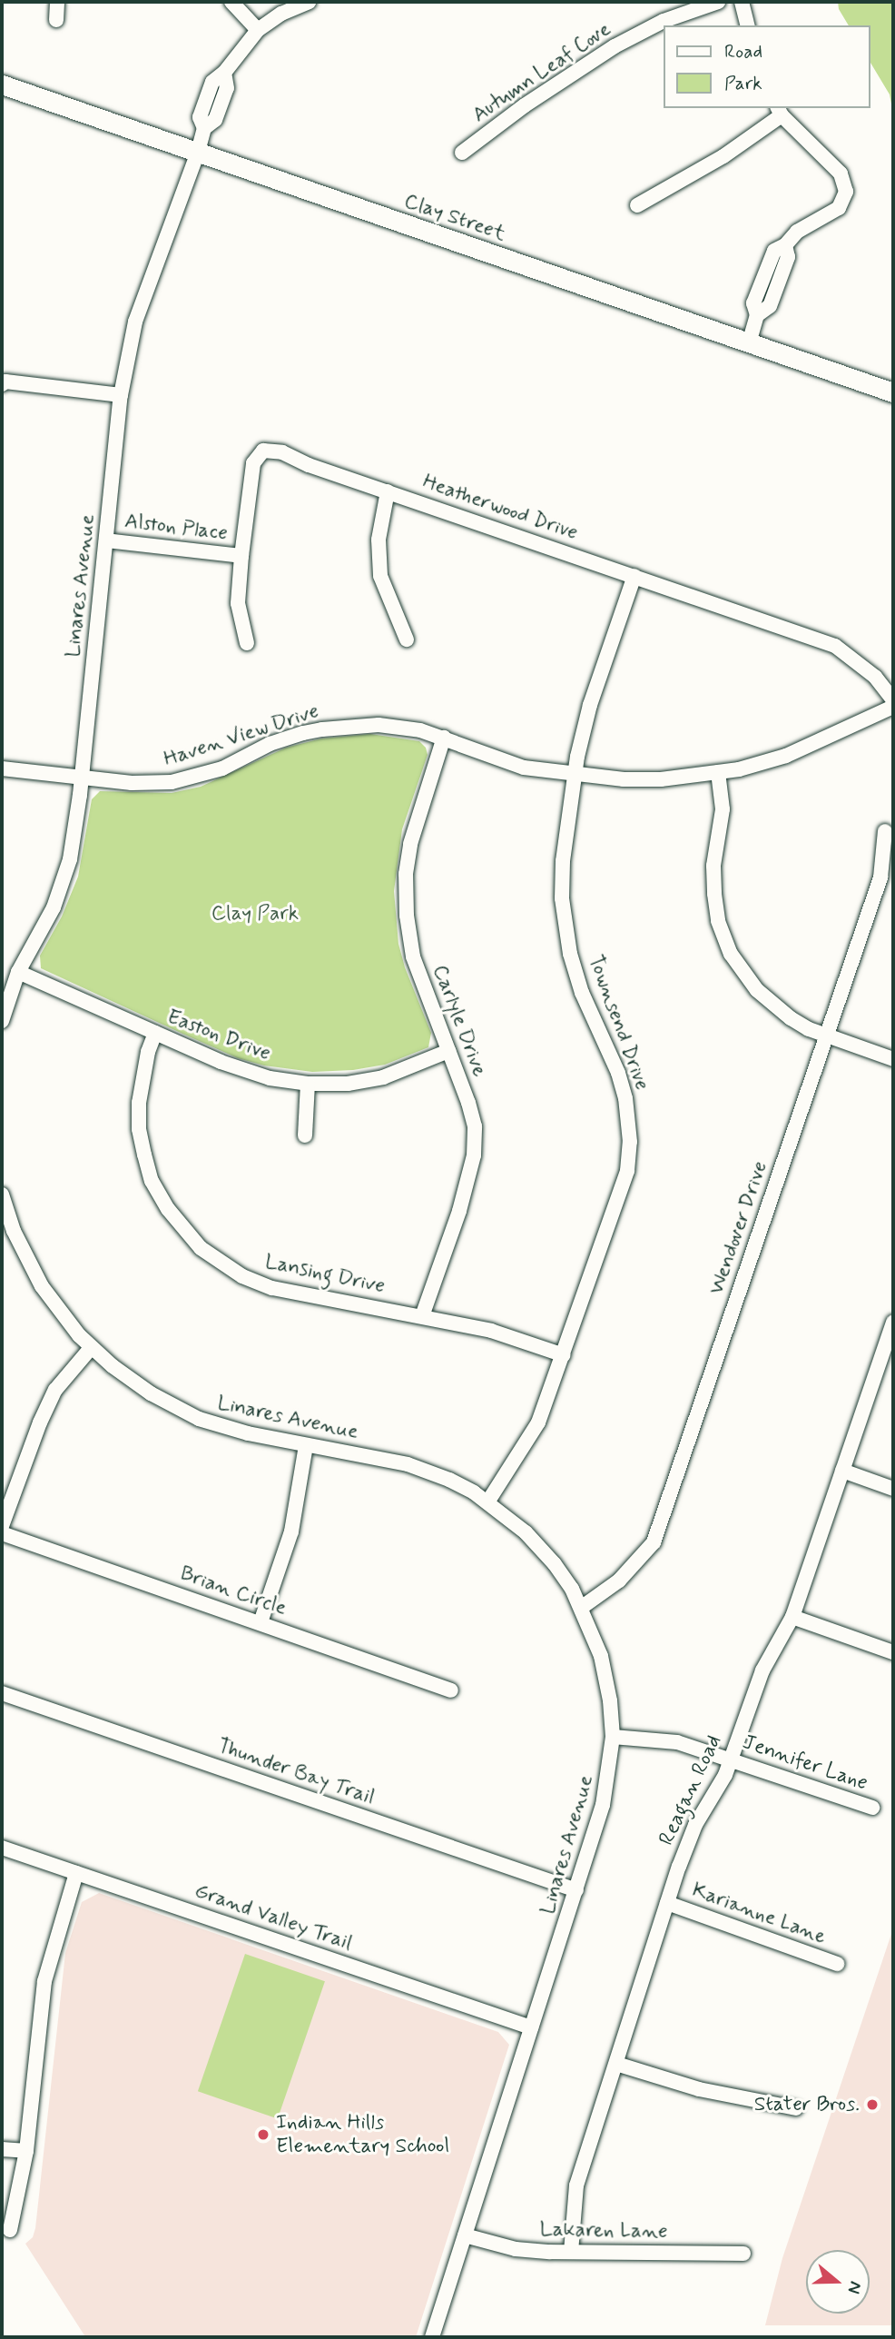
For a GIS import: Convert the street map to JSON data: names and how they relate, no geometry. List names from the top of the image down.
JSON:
{
  "streets": {
    "main road": ["Clay Street"],
    "street": [
      "Autumn Leaf Cove",
      "Heatherwood Drive",
      "Alston Place",
      "Linares Avenue",
      "Haven View Drive",
      "Carlyle Drive",
      "Townsend Drive",
      "Easton Drive",
      "Wendover Drive",
      "Lansing Drive",
      "Brian Circle",
      "Jennifer Lane",
      "Thunder Bay Trail",
      "Reagan Road",
      "Karianne Lane",
      "Grand Valley Trail",
      "Lakaren Lane"
    ]
  },
  "crossings": [
    ["Clay Street", "Linares Avenue"],
    ["Heatherwood Drive", "Alston Place"],
    ["Heatherwood Drive", "Townsend Drive"],
    ["Alston Place", "Linares Avenue"],
    ["Linares Avenue", "Haven View Drive"],
    ["Linares Avenue", "Townsend Drive"],
    ["Linares Avenue", "Easton Drive"],
    ["Linares Avenue", "Wendover Drive"],
    ["Linares Avenue", "Jennifer Lane"],
    ["Linares Avenue", "Thunder Bay Trail"],
    ["Linares Avenue", "Grand Valley Trail"],
    ["Linares Avenue", "Lakaren Lane"],
    ["Haven View Drive", "Carlyle Drive"],
    ["Haven View Drive", "Townsend Drive"],
    ["Carlyle Drive", "Easton Drive"],
    ["Carlyle Drive", "Lansing Drive"],
    ["Townsend Drive", "Lansing Drive"],
    ["Easton Drive", "Lansing Drive"],
    ["Jennifer Lane", "Reagan Road"],
    ["Reagan Road", "Karianne Lane"],
    ["Reagan Road", "Lakaren Lane"]
  ],
  "parks": ["Clay Park"],
  "places": ["Stater Bros.", "Indian Hills Elementary School"],
  "legend": ["Road", "Park"],
  "north": "right"
}
